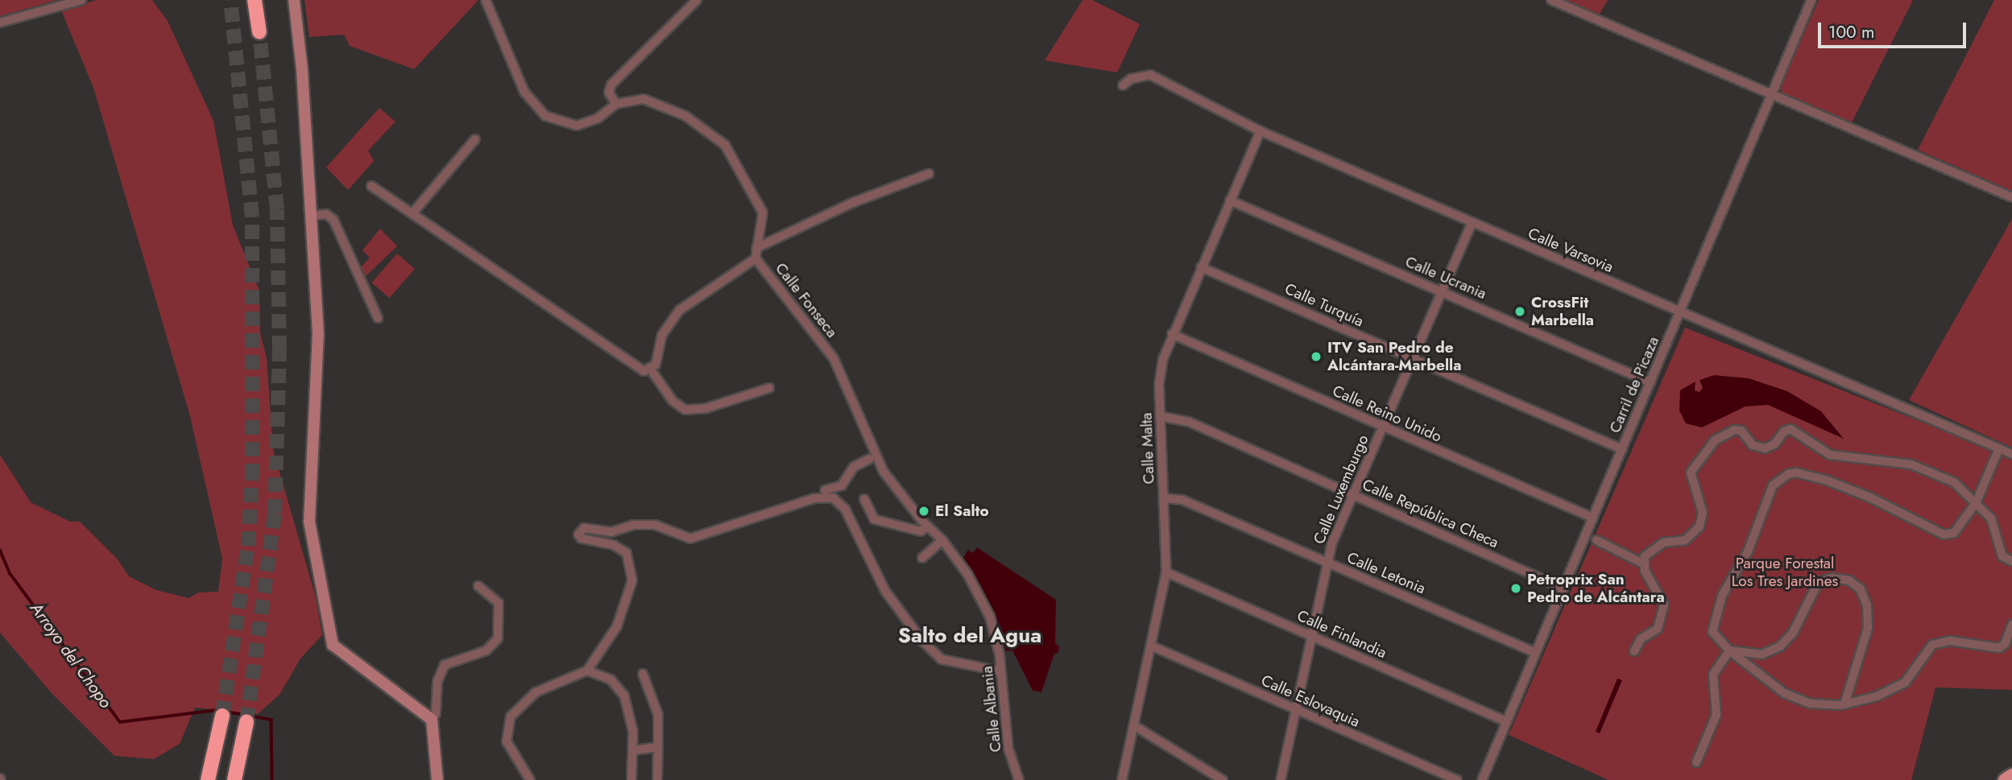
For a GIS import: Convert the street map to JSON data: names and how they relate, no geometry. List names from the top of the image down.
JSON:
{
  "streets": {
    "street": [
      "Calle Varsovia",
      "Calle Ucrania",
      "Calle Fonseca",
      "Calle Turquía",
      "Carril de Picaza",
      "Calle Reino Unido",
      "Calle Malta",
      "Calle Luxemburgo",
      "Calle República Checa",
      "Calle Letonia",
      "Calle Finlandia",
      "Calle Eslovaquia",
      "Calle Albania"
    ]
  },
  "crossings": [
    ["Calle Varsovia", "Carril de Picaza"],
    ["Calle Varsovia", "Calle Malta"],
    ["Calle Varsovia", "Calle Luxemburgo"],
    ["Calle Ucrania", "Carril de Picaza"],
    ["Calle Ucrania", "Calle Malta"],
    ["Calle Ucrania", "Calle Luxemburgo"],
    ["Calle Fonseca", "Calle Albania"],
    ["Calle Turquía", "Carril de Picaza"],
    ["Calle Turquía", "Calle Malta"],
    ["Calle Turquía", "Calle Luxemburgo"],
    ["Carril de Picaza", "Calle Reino Unido"],
    ["Carril de Picaza", "Calle República Checa"],
    ["Carril de Picaza", "Calle Letonia"],
    ["Carril de Picaza", "Calle Finlandia"],
    ["Calle Reino Unido", "Calle Malta"],
    ["Calle Reino Unido", "Calle Luxemburgo"],
    ["Calle Malta", "Calle República Checa"],
    ["Calle Malta", "Calle Letonia"],
    ["Calle Malta", "Calle Finlandia"],
    ["Calle Malta", "Calle Eslovaquia"],
    ["Calle Luxemburgo", "Calle República Checa"],
    ["Calle Luxemburgo", "Calle Letonia"],
    ["Calle Luxemburgo", "Calle Finlandia"],
    ["Calle Luxemburgo", "Calle Eslovaquia"]
  ],
  "districts": ["Salto del Agua"],
  "water": ["Arroyo del Chopo"],
  "parks": ["Parque Forestal Los Tres Jardines"],
  "places": [
    "CrossFit Marbella",
    "ITV San Pedro de Alcántara-Marbella",
    "El Salto",
    "Petroprix San Pedro de Alcántara"
  ],
  "scale_bar": "100 m"
}
